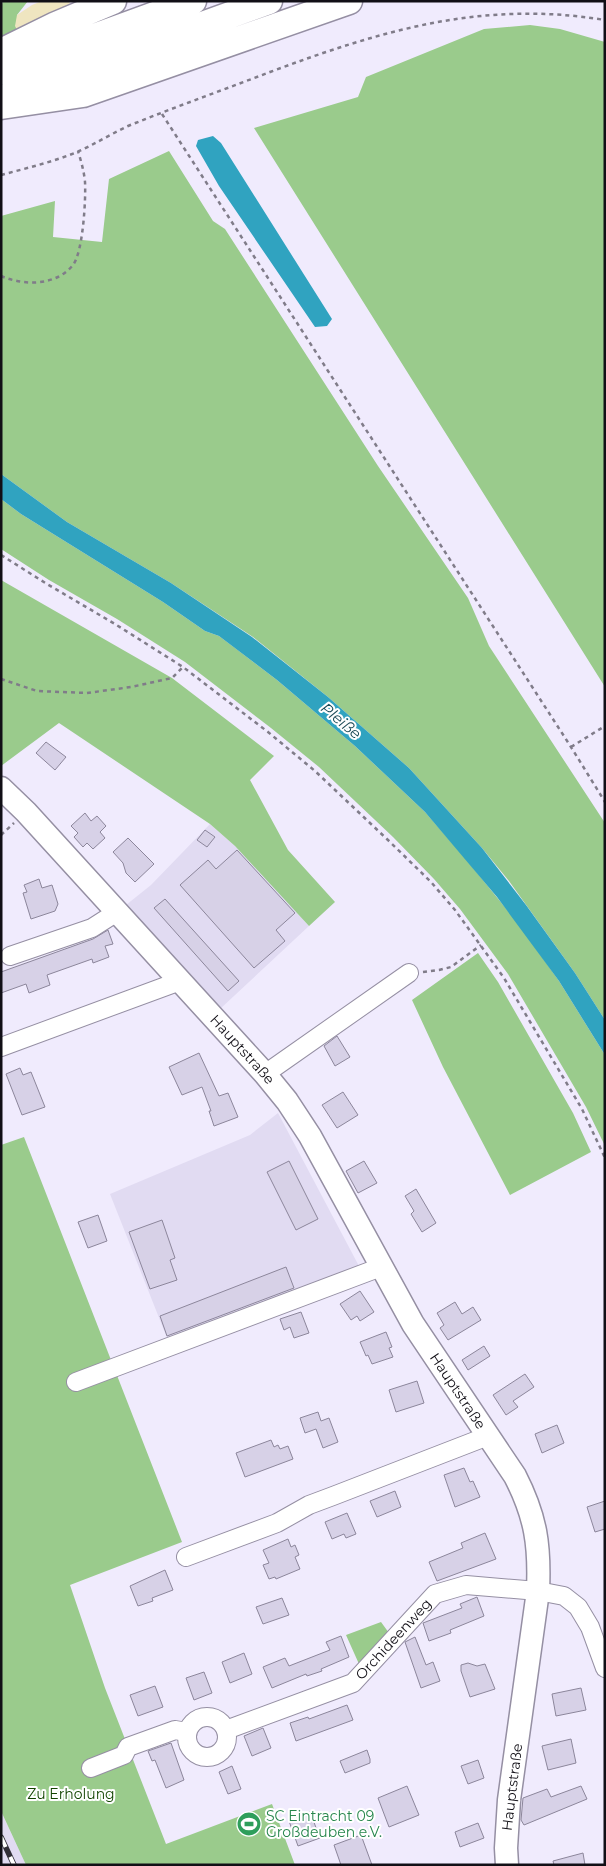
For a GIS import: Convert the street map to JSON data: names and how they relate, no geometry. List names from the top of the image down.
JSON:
{
  "streets": {
    "main road": ["Hauptstraße"],
    "street": ["Orchideenweg"]
  },
  "crossings": [
    ["Hauptstraße", "Orchideenweg"]
  ],
  "water": ["Pleiße"],
  "parks": ["Zu Erholung"],
  "places": {
    "sports": ["SC Eintracht 09 Großdeuben e.V."]
  }
}
